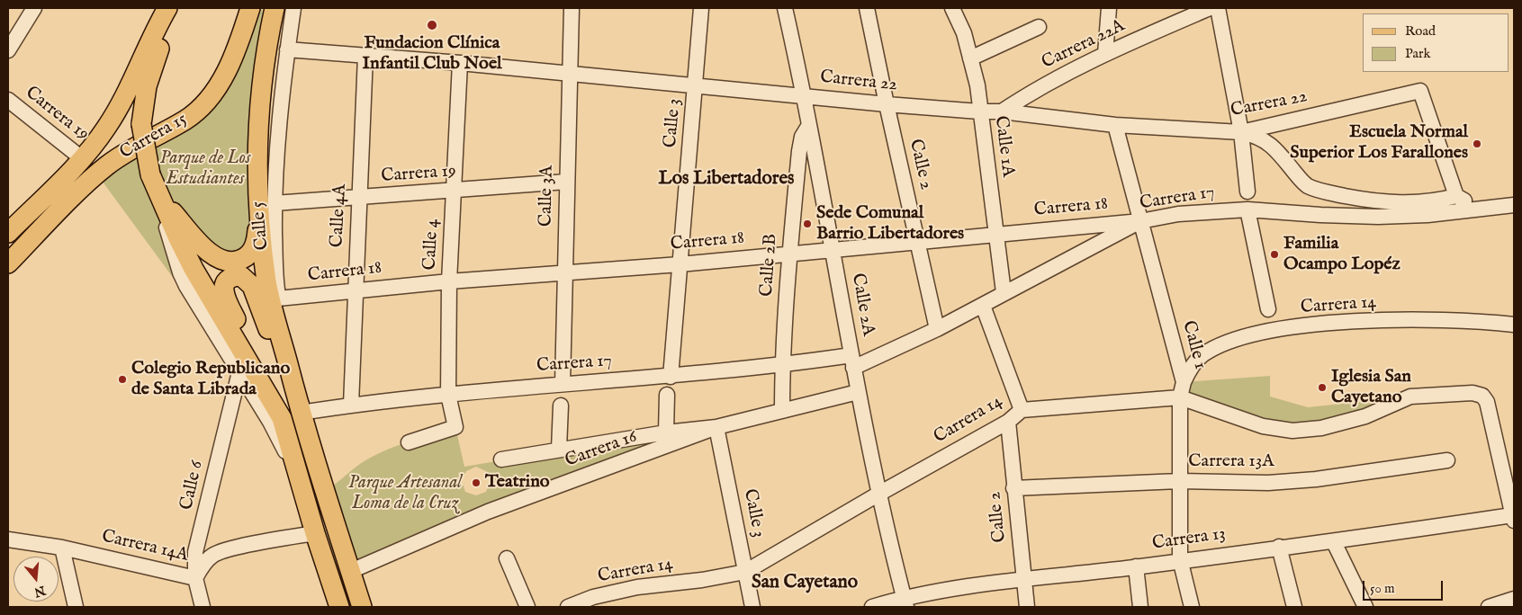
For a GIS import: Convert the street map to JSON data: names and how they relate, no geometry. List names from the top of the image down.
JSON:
{
  "streets": {
    "main road": ["Carrera 15", "Calle 5"],
    "street": [
      "Carrera 22A",
      "Carrera 22",
      "Carrera 19",
      "Calle 3",
      "Calle 1A",
      "Calle 2",
      "Calle 3A",
      "Carrera 17",
      "Carrera 18",
      "Calle 4A",
      "Calle 4",
      "Calle 2B",
      "Calle 2A",
      "Carrera 14",
      "Calle 1",
      "Carrera 16",
      "Carrera 13A",
      "Calle 6",
      "Carrera 13",
      "Carrera 14A"
    ]
  },
  "crossings": [
    ["Carrera 22A", "Carrera 22"],
    ["Carrera 22", "Calle 3"],
    ["Carrera 22", "Calle 1A"],
    ["Carrera 22", "Calle 2"],
    ["Carrera 22", "Calle 3A"],
    ["Carrera 22", "Calle 4A"],
    ["Carrera 22", "Calle 5"],
    ["Carrera 22", "Calle 4"],
    ["Carrera 22", "Calle 2A"],
    ["Carrera 22", "Calle 1"],
    ["Carrera 19", "Carrera 15"],
    ["Carrera 19", "Calle 3A"],
    ["Carrera 19", "Calle 4A"],
    ["Carrera 19", "Calle 5"],
    ["Carrera 19", "Calle 4"],
    ["Calle 3", "Carrera 17"],
    ["Calle 3", "Carrera 18"],
    ["Calle 3", "Carrera 14"],
    ["Calle 3", "Carrera 16"],
    ["Calle 1A", "Carrera 17"],
    ["Calle 1A", "Carrera 18"],
    ["Calle 2", "Carrera 17"],
    ["Calle 2", "Carrera 18"],
    ["Calle 2", "Carrera 14"],
    ["Calle 2", "Carrera 13A"],
    ["Calle 2", "Carrera 13"],
    ["Calle 3A", "Carrera 17"],
    ["Calle 3A", "Carrera 18"],
    ["Carrera 17", "Carrera 18"],
    ["Carrera 17", "Calle 4A"],
    ["Carrera 17", "Calle 5"],
    ["Carrera 17", "Calle 4"],
    ["Carrera 17", "Calle 2B"],
    ["Carrera 17", "Calle 2A"],
    ["Carrera 17", "Calle 1"],
    ["Carrera 18", "Calle 4A"],
    ["Carrera 18", "Calle 5"],
    ["Carrera 18", "Calle 4"],
    ["Carrera 18", "Calle 2B"],
    ["Carrera 18", "Calle 2A"],
    ["Carrera 18", "Calle 1"],
    ["Calle 5", "Carrera 16"],
    ["Calle 2B", "Calle 2A"],
    ["Calle 2B", "Carrera 16"],
    ["Calle 2A", "Carrera 14"],
    ["Calle 2A", "Carrera 16"],
    ["Calle 2A", "Carrera 13"],
    ["Carrera 14", "Calle 1"],
    ["Carrera 14", "Carrera 13"],
    ["Calle 1", "Carrera 13A"],
    ["Calle 1", "Carrera 13"],
    ["Calle 6", "Carrera 14A"]
  ],
  "districts": ["Los Libertadores", "San Cayetano"],
  "parks": ["Parque de Los Estudiantes", "Parque Artesanal Loma de la Cruz"],
  "places": [
    "Fundacion Clínica Infantil Club Noel",
    "Escuela Normal Superior Los Farallones",
    "Sede Comunal Barrio Libertadores",
    "Familia Ocampo Lopéz",
    "Colegio Republicano de Santa Librada",
    "Iglesia San Cayetano",
    "Teatrino"
  ],
  "legend": ["Road", "Park"],
  "scale_bar": "50 m",
  "north": "bottom"
}
